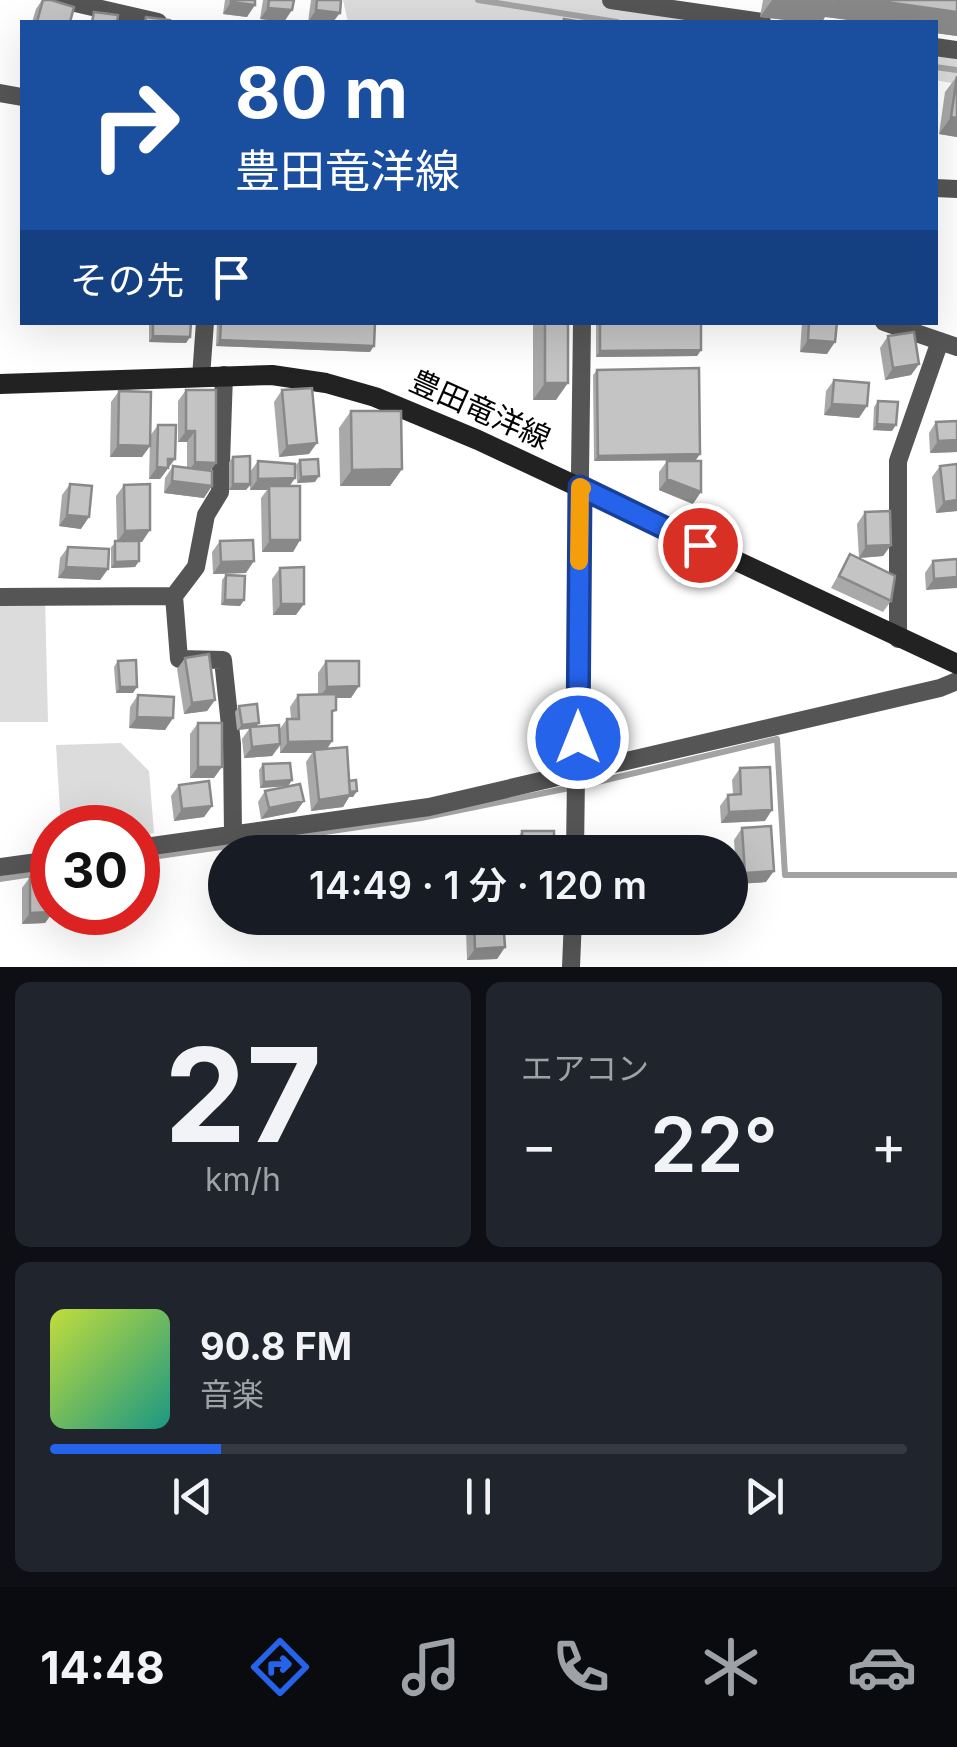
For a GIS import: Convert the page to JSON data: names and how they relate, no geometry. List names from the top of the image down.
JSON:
{
  "streets": {
    "main road": ["豊田竜洋線"]
  },
  "page": {
    "turn": ["80 m", "豊田竜洋線"],
    "then": "その先",
    "limit": "30",
    "trip": "14:49 · 1 分 · 120 m",
    "tile": [
      ["27", "km/h"],
      "エアコン"
    ],
    "heat": ["−", "22°", "+"],
    "song": ["90.8 FM", "音楽"],
    "tabs": "14:48"
  }
}
